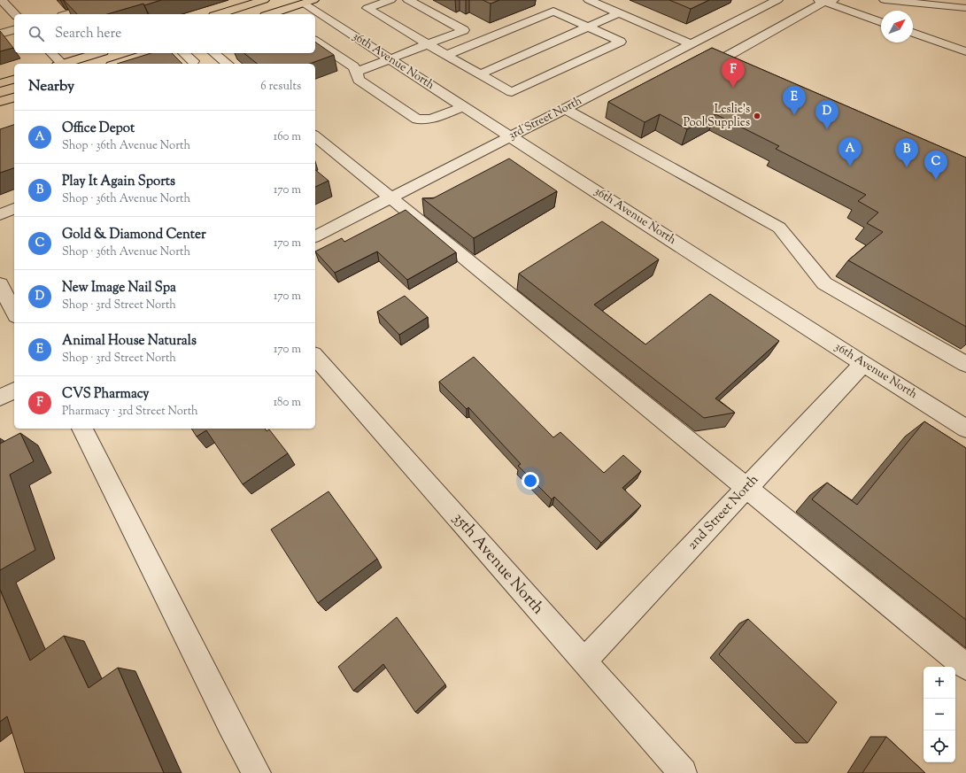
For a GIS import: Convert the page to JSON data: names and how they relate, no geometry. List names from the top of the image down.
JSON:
{
  "streets": {
    "street": [
      "36th Avenue North",
      "3rd Street North",
      "2nd Street North",
      "35th Avenue North"
    ]
  },
  "crossings": [
    ["36th Avenue North", "3rd Street North"],
    ["36th Avenue North", "2nd Street North"],
    ["2nd Street North", "35th Avenue North"]
  ],
  "places": ["Leslie's Pool Supplies"],
  "north": "top right",
  "page": {
    "search": "Search here",
    "pins": [
      "F",
      "E",
      "D",
      "A",
      "B",
      "C"
    ],
    "heading": ["Nearby", "6 results"],
    "list": [
      {
        "mark": "A",
        "name": "Office Depot",
        "note": "Shop · 36th Avenue North",
        "value": "160 m"
      },
      {
        "mark": "B",
        "name": "Play It Again Sports",
        "note": "Shop · 36th Avenue North",
        "value": "170 m"
      },
      {
        "mark": "C",
        "name": "Gold & Diamond Center",
        "note": "Shop · 36th Avenue North",
        "value": "170 m"
      },
      {
        "mark": "D",
        "name": "New Image Nail Spa",
        "note": "Shop · 3rd Street North",
        "value": "170 m"
      },
      {
        "mark": "E",
        "name": "Animal House Naturals",
        "note": "Shop · 3rd Street North",
        "value": "170 m"
      },
      {
        "mark": "F",
        "name": "CVS Pharmacy",
        "note": "Pharmacy · 3rd Street North",
        "value": "180 m"
      }
    ],
    "map_buttons": ["+", "−"]
  }
}
